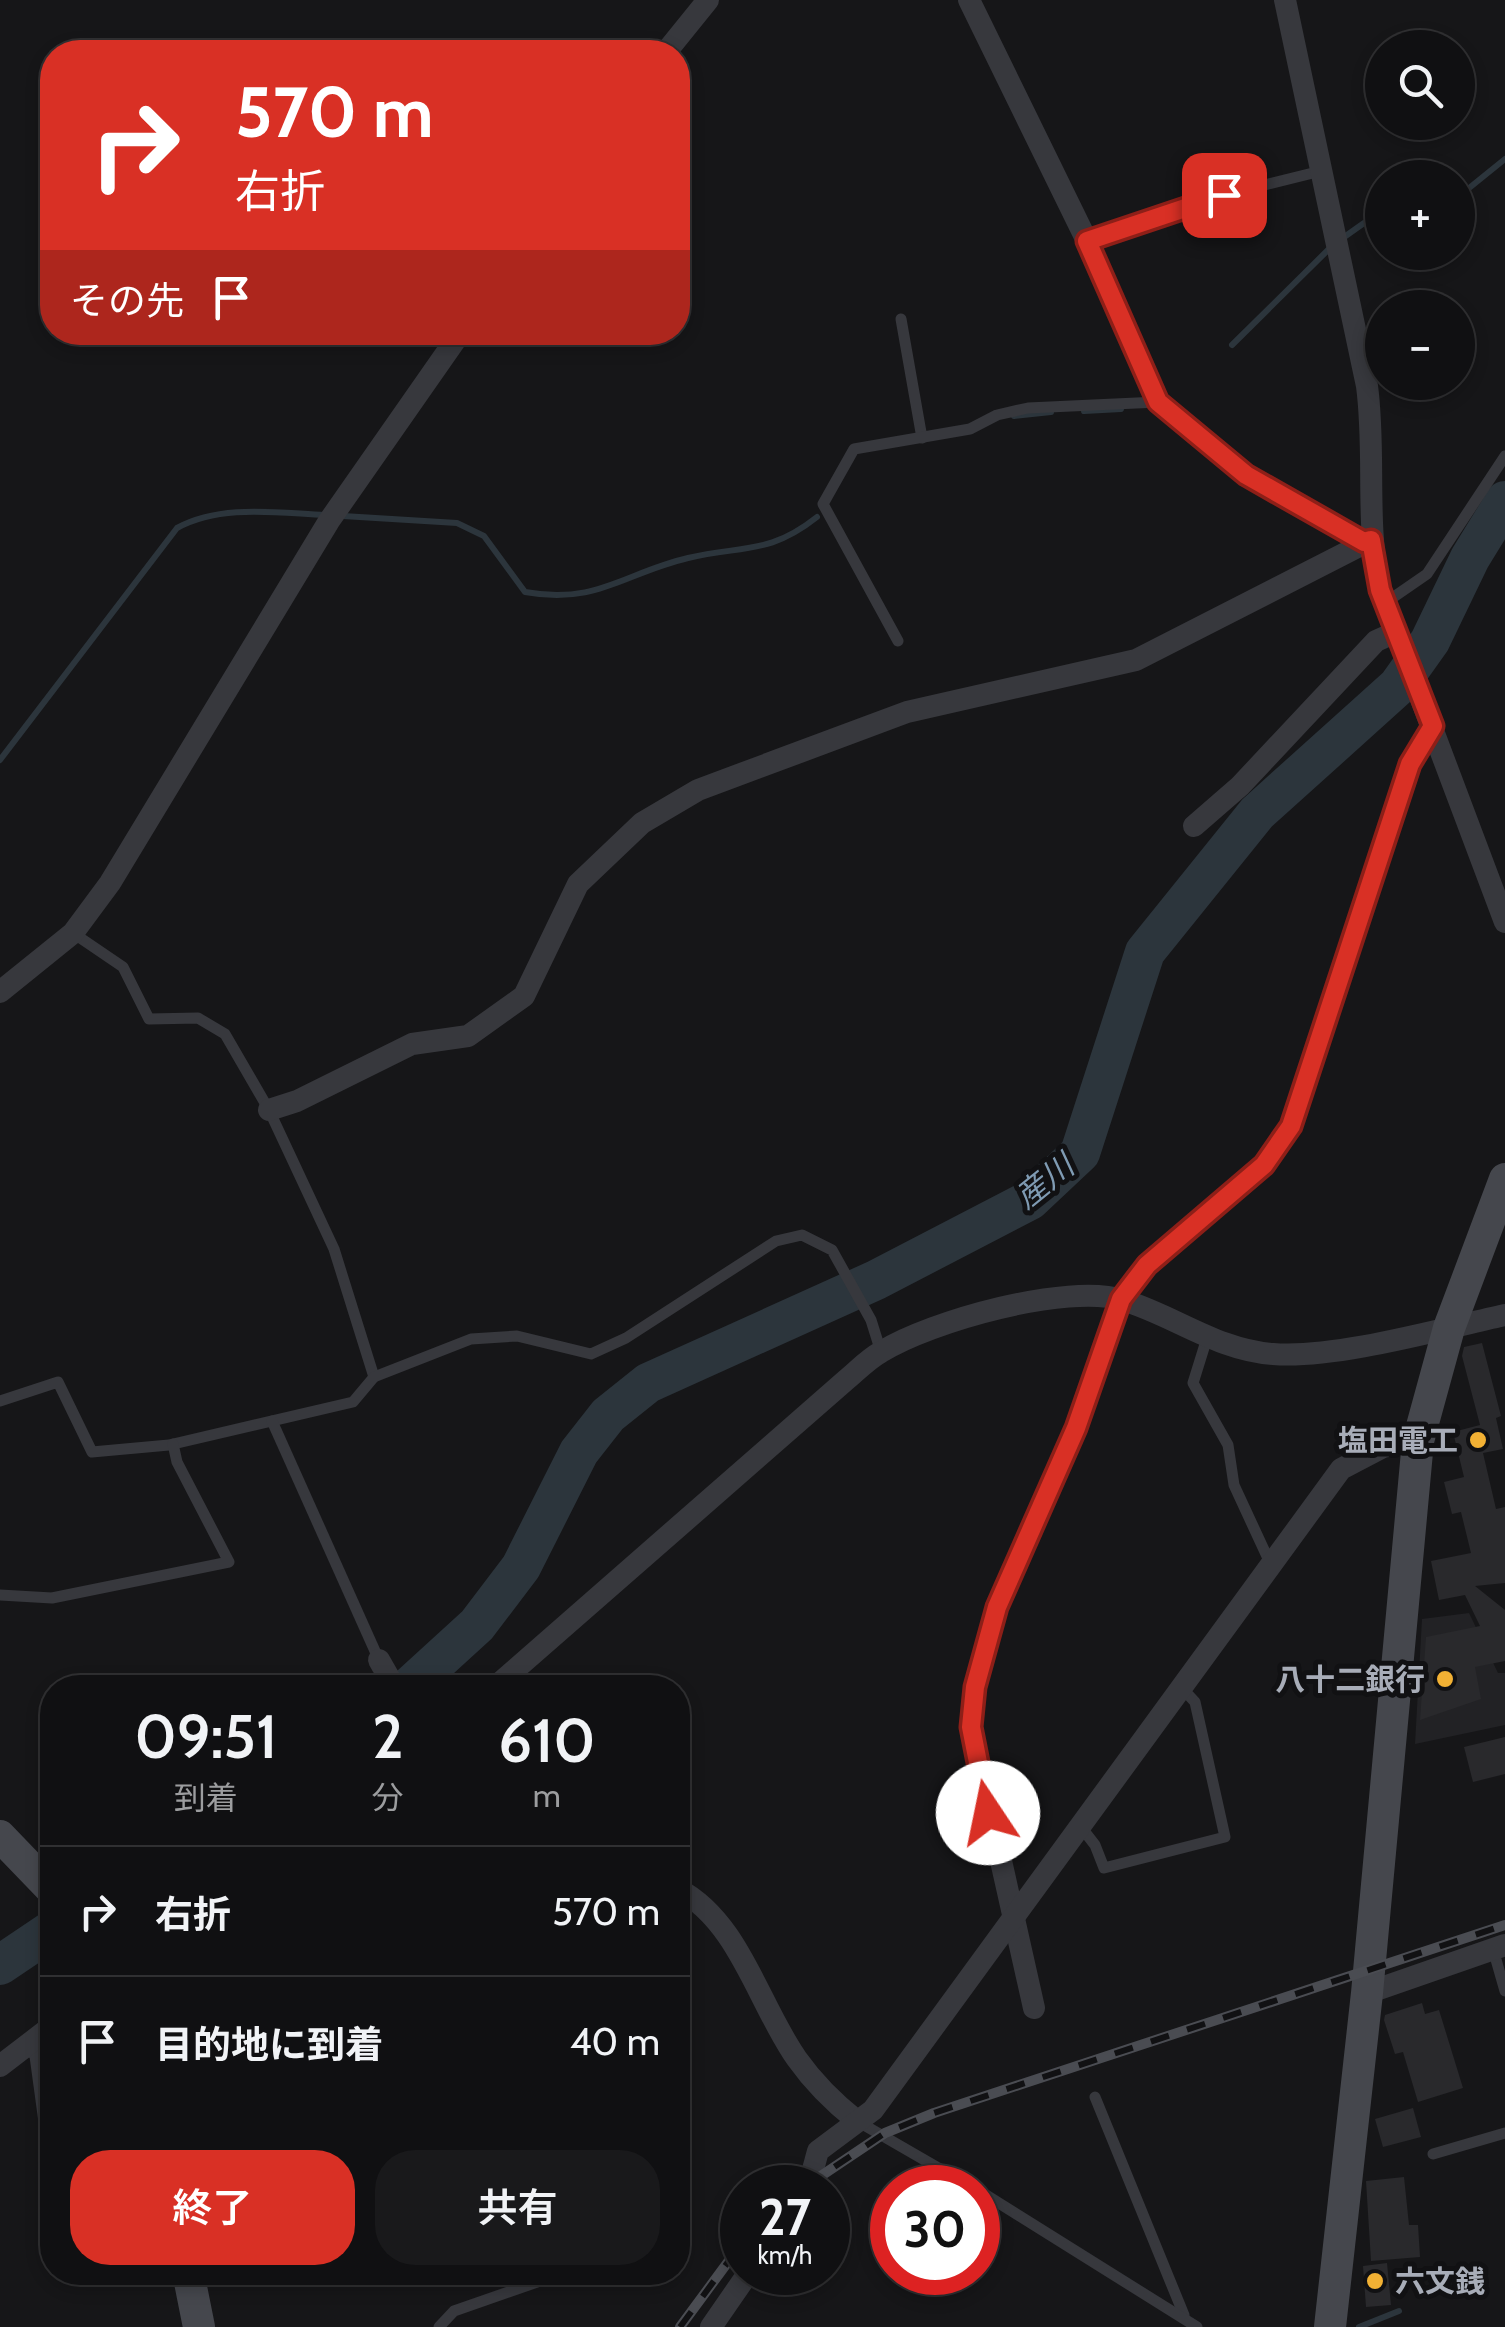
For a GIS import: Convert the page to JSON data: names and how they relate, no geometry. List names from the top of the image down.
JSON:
{
  "water": ["産川"],
  "places": ["塩田電工", "八十二銀行", "六文銭"],
  "page": {
    "map_buttons": ["+", "−"],
    "turn": ["570 m", "右折"],
    "then": "その先",
    "eta": [
      "09:51",
      "到着",
      "2",
      "分",
      "610",
      "m"
    ],
    "list": [
      {
        "name": "右折",
        "value": "570 m"
      },
      {
        "name": "目的地に到着",
        "value": "40 m"
      }
    ],
    "buttons": ["終了", "共有"],
    "speed": "27 km/h",
    "limit": "30"
  }
}
